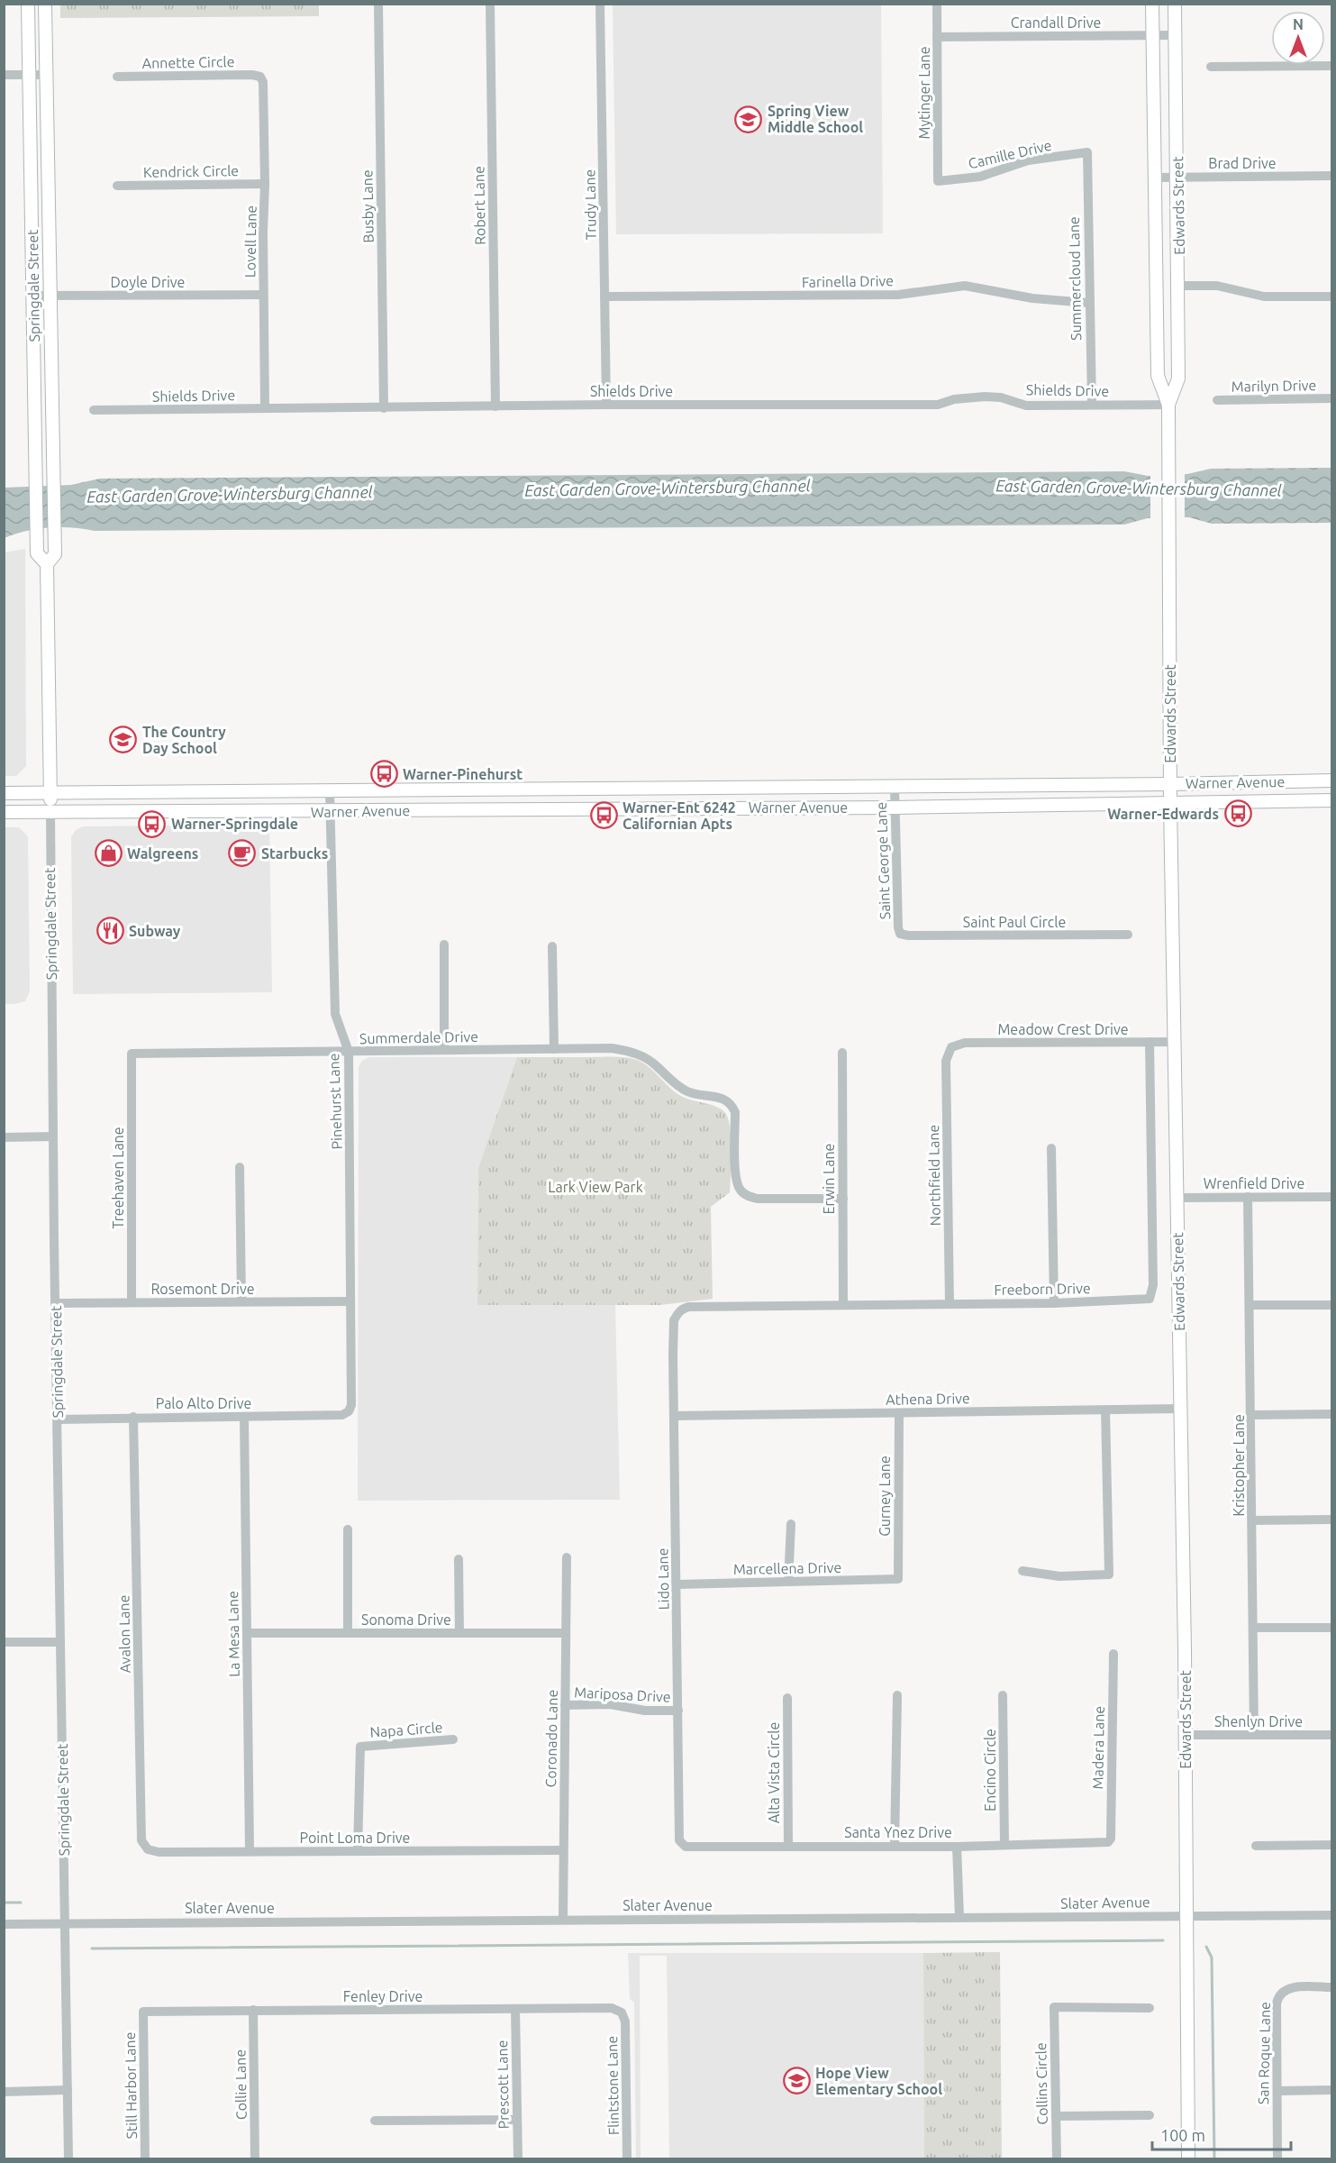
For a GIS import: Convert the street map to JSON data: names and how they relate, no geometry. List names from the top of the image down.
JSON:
{
  "streets": {
    "main road": ["Edwards Street", "Springdale Street", "Warner Avenue"],
    "street": [
      "Crandall Drive",
      "Annette Circle",
      "Mytinger Lane",
      "Camille Drive",
      "Brad Drive",
      "Kendrick Circle",
      "Trudy Lane",
      "Robert Lane",
      "Busby Lane",
      "Lovell Lane",
      "Summercloud Lane",
      "Farinella Drive",
      "Doyle Drive",
      "Marilyn Drive",
      "Shields Drive",
      "Saint George Lane",
      "Saint Paul Circle",
      "Meadow Crest Drive",
      "Summerdale Drive",
      "Pinehurst Lane",
      "Northfield Lane",
      "Treehaven Lane",
      "Erwin Lane",
      "Wrenfield Drive",
      "Rosemont Drive",
      "Freeborn Drive",
      "Athena Drive",
      "Palo Alto Drive",
      "Kristopher Lane",
      "Gurney Lane",
      "Marcellena Drive",
      "Lido Lane",
      "Sonoma Drive",
      "Avalon Lane",
      "La Mesa Lane",
      "Mariposa Drive",
      "Shenlyn Drive",
      "Napa Circle",
      "Coronado Lane",
      "Madera Lane",
      "Encino Circle",
      "Alta Vista Circle",
      "Santa Ynez Drive",
      "Point Loma Drive",
      "Slater Avenue",
      "Fenley Drive",
      "San Roque Lane",
      "Collins Circle",
      "Collie Lane",
      "Prescott Lane",
      "Still Harbor Lane",
      "Flintstone Lane"
    ]
  },
  "crossings": [
    ["Crandall Drive", "Mytinger Lane"],
    ["Crandall Drive", "Edwards Street"],
    ["Annette Circle", "Lovell Lane"],
    ["Mytinger Lane", "Camille Drive"],
    ["Camille Drive", "Summercloud Lane"],
    ["Brad Drive", "Edwards Street"],
    ["Kendrick Circle", "Lovell Lane"],
    ["Trudy Lane", "Farinella Drive"],
    ["Trudy Lane", "Shields Drive"],
    ["Robert Lane", "Shields Drive"],
    ["Edwards Street", "Shields Drive"],
    ["Edwards Street", "Warner Avenue"],
    ["Edwards Street", "Meadow Crest Drive"],
    ["Edwards Street", "Wrenfield Drive"],
    ["Edwards Street", "Athena Drive"],
    ["Edwards Street", "Shenlyn Drive"],
    ["Edwards Street", "Slater Avenue"],
    ["Busby Lane", "Shields Drive"],
    ["Lovell Lane", "Doyle Drive"],
    ["Lovell Lane", "Shields Drive"],
    ["Summercloud Lane", "Farinella Drive"],
    ["Summercloud Lane", "Shields Drive"],
    ["Doyle Drive", "Springdale Street"],
    ["Springdale Street", "Warner Avenue"],
    ["Springdale Street", "Rosemont Drive"],
    ["Springdale Street", "Palo Alto Drive"],
    ["Springdale Street", "Slater Avenue"],
    ["Warner Avenue", "Saint George Lane"],
    ["Warner Avenue", "Pinehurst Lane"],
    ["Saint George Lane", "Saint Paul Circle"],
    ["Meadow Crest Drive", "Northfield Lane"],
    ["Meadow Crest Drive", "Freeborn Drive"],
    ["Summerdale Drive", "Pinehurst Lane"],
    ["Summerdale Drive", "Treehaven Lane"],
    ["Summerdale Drive", "Erwin Lane"],
    ["Pinehurst Lane", "Rosemont Drive"],
    ["Pinehurst Lane", "Palo Alto Drive"],
    ["Northfield Lane", "Freeborn Drive"],
    ["Treehaven Lane", "Rosemont Drive"],
    ["Erwin Lane", "Freeborn Drive"],
    ["Wrenfield Drive", "Kristopher Lane"],
    ["Freeborn Drive", "Lido Lane"],
    ["Athena Drive", "Gurney Lane"],
    ["Athena Drive", "Lido Lane"],
    ["Palo Alto Drive", "Avalon Lane"],
    ["Palo Alto Drive", "La Mesa Lane"],
    ["Kristopher Lane", "Shenlyn Drive"],
    ["Gurney Lane", "Marcellena Drive"],
    ["Marcellena Drive", "Lido Lane"],
    ["Lido Lane", "Mariposa Drive"],
    ["Lido Lane", "Santa Ynez Drive"],
    ["Sonoma Drive", "La Mesa Lane"],
    ["Sonoma Drive", "Coronado Lane"],
    ["Avalon Lane", "Point Loma Drive"],
    ["La Mesa Lane", "Point Loma Drive"],
    ["Mariposa Drive", "Coronado Lane"],
    ["Napa Circle", "Point Loma Drive"],
    ["Coronado Lane", "Point Loma Drive"],
    ["Coronado Lane", "Slater Avenue"],
    ["Madera Lane", "Santa Ynez Drive"],
    ["Encino Circle", "Santa Ynez Drive"],
    ["Alta Vista Circle", "Santa Ynez Drive"],
    ["Fenley Drive", "Collie Lane"],
    ["Fenley Drive", "Prescott Lane"],
    ["Fenley Drive", "Still Harbor Lane"],
    ["Fenley Drive", "Flintstone Lane"]
  ],
  "water": ["East Garden Grove-Wintersburg Channel"],
  "parks": ["Lark View Park"],
  "places": {
    "school or university": ["Spring View Middle School", "The Country Day School", "Hope View Elementary School"],
    "bus stop": [
      "Warner-Pinehurst",
      "Warner-Edwards",
      "Warner-Ent 6242 Californian Apts",
      "Warner-Springdale"
    ],
    "shop": ["Walgreens"],
    "cafe": ["Starbucks"],
    "restaurant": ["Subway"]
  },
  "scale_bar": "100 m",
  "north": "top"
}
